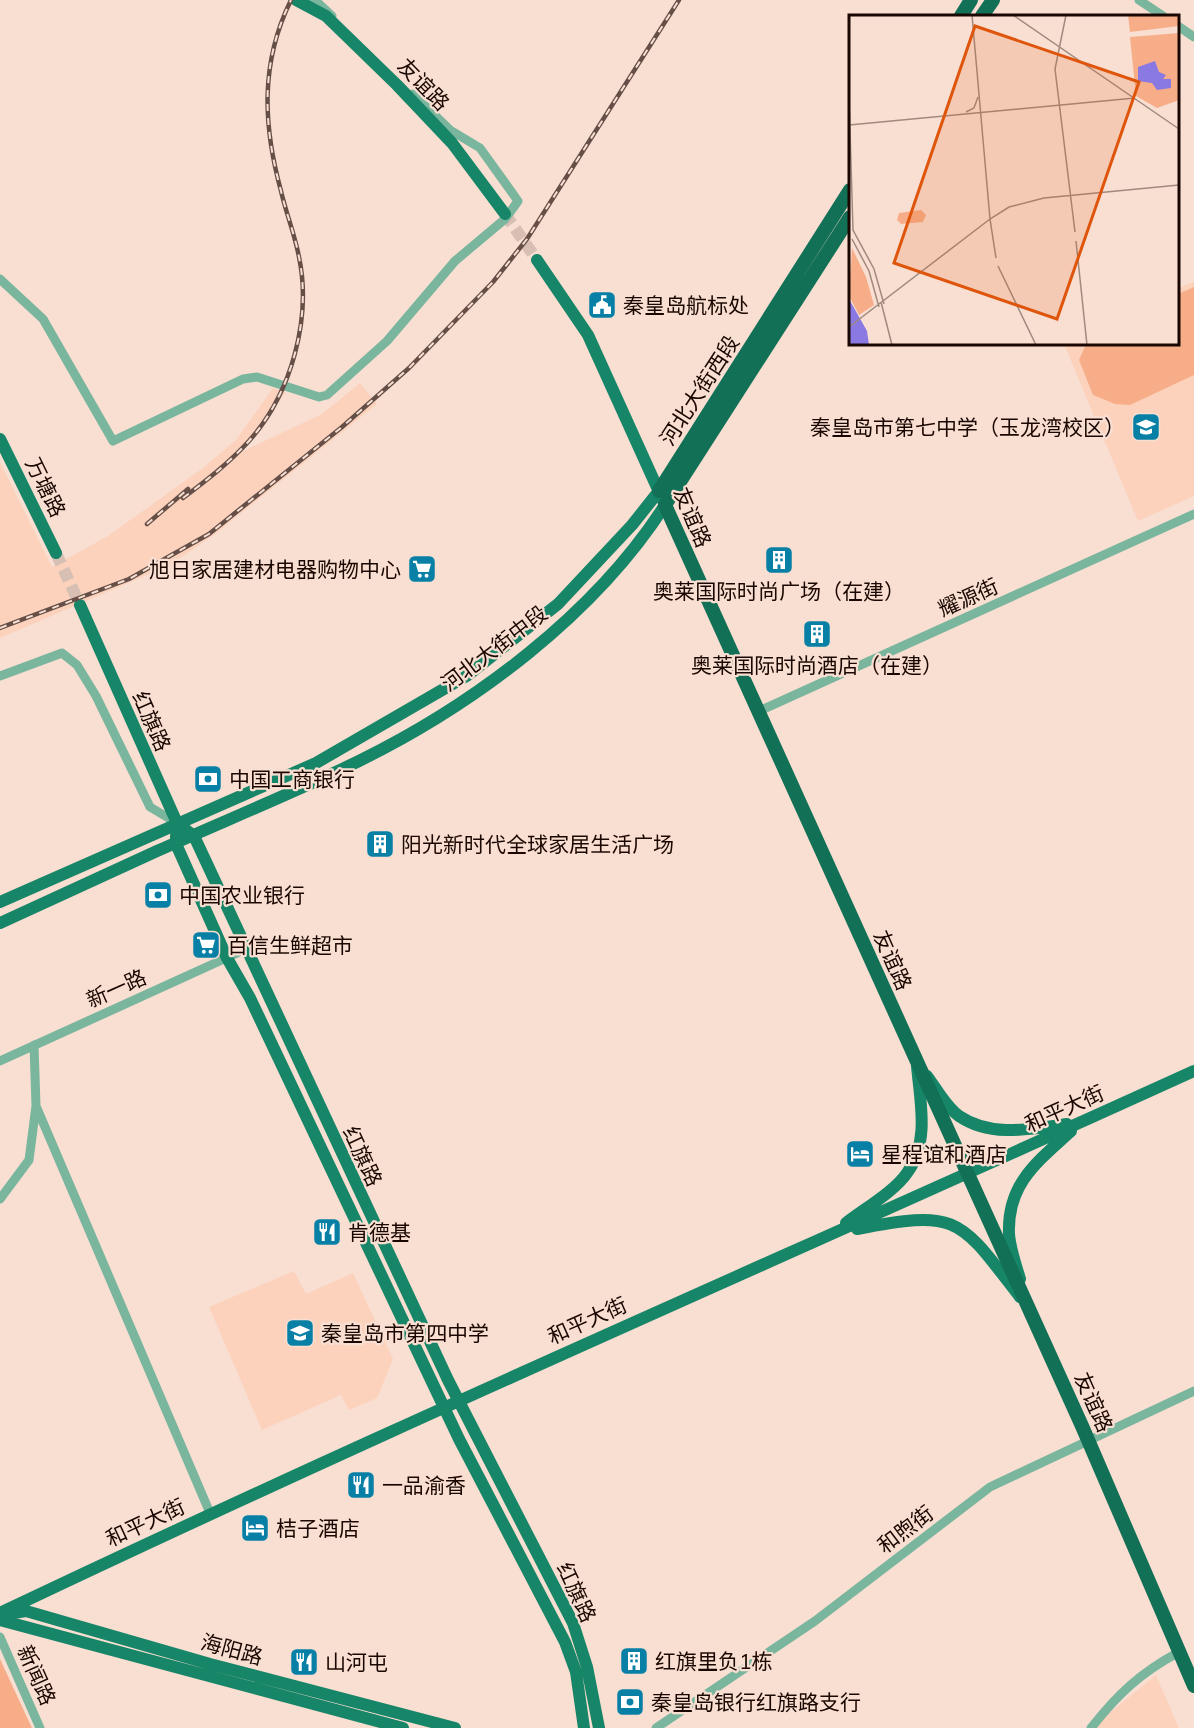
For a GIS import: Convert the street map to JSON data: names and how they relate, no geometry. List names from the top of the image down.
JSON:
{
  "streets": {
    "highway": ["友谊路", "河北大街西段", "河北大街中段"],
    "main road": [
      "万塘路",
      "红旗路",
      "和平大街",
      "海阳路"
    ],
    "street": [
      "耀源街",
      "新一路",
      "和煦街",
      "新闻路"
    ]
  },
  "crossings": [
    ["友谊路", "河北大街西段"],
    ["友谊路", "耀源街"],
    ["友谊路", "河北大街中段"],
    ["友谊路", "和平大街"],
    ["友谊路", "和煦街"],
    ["河北大街中段", "红旗路"],
    ["红旗路", "新一路"],
    ["红旗路", "和平大街"],
    ["和平大街", "海阳路"]
  ],
  "places": {
    "public building": ["秦皇岛航标处"],
    "school or university": ["秦皇岛市第七中学（玉龙湾校区）", "秦皇岛市第四中学"],
    "building": [
      "奥莱国际时尚广场（在建）",
      "奥莱国际时尚酒店（在建）",
      "阳光新时代全球家居生活广场",
      "红旗里负1栋"
    ],
    "supermarket": ["旭日家居建材电器购物中心", "百信生鲜超市"],
    "bank": ["中国工商银行", "中国农业银行", "秦皇岛银行红旗路支行"],
    "hotel": ["星程谊和酒店", "桔子酒店"],
    "restaurant": ["肯德基", "一品渝香", "山河屯"]
  }
}
